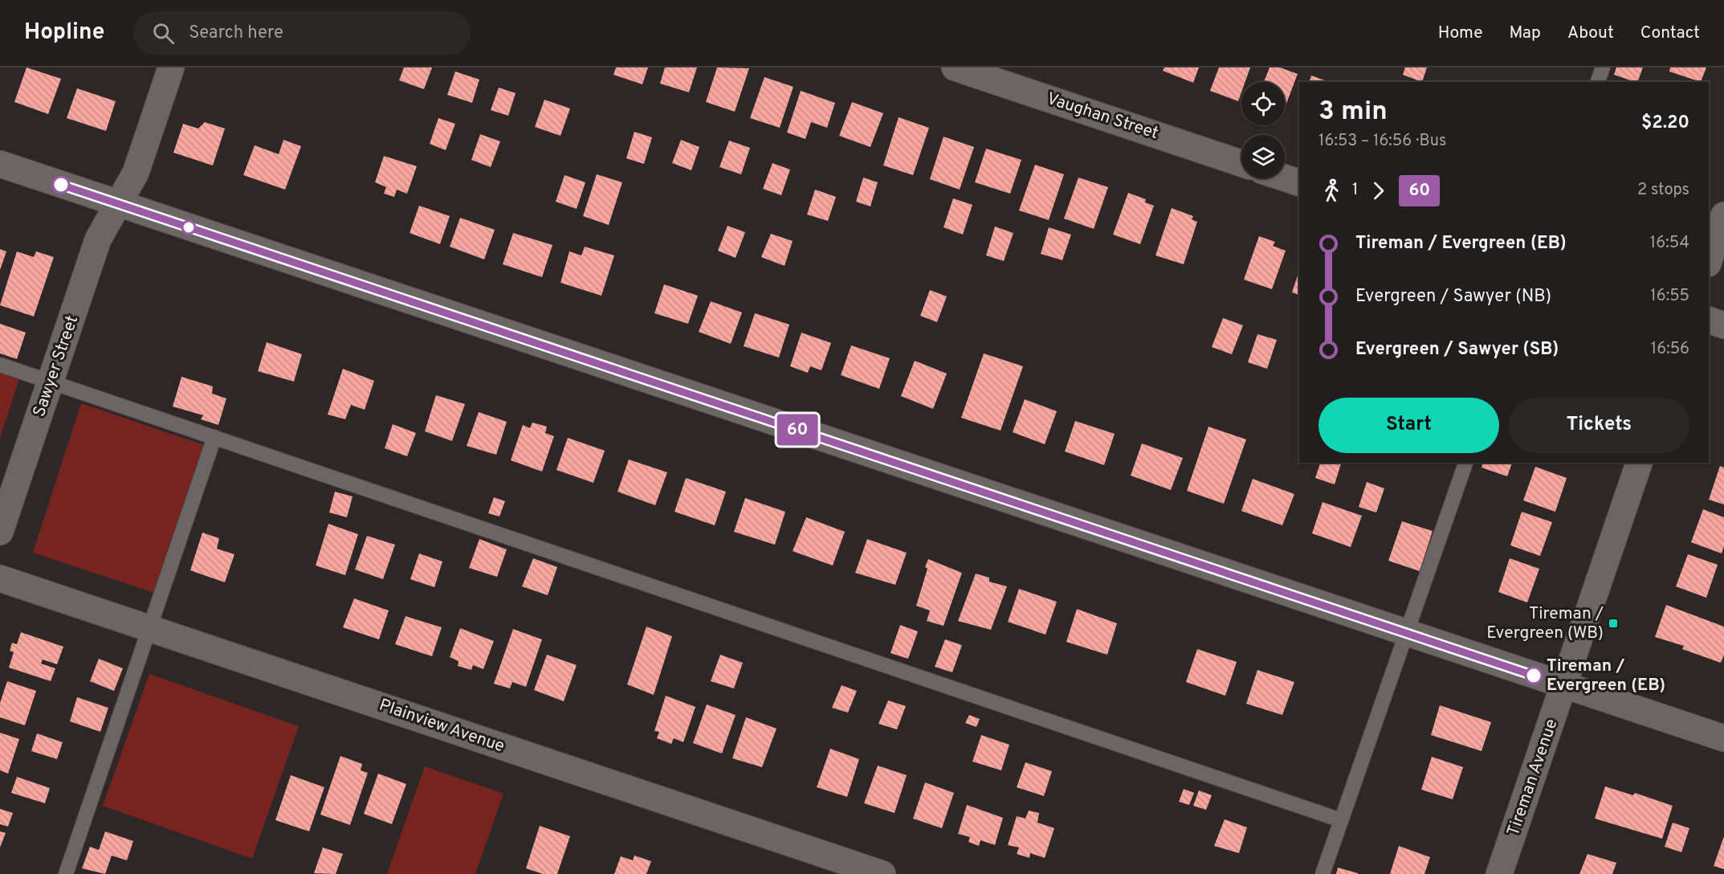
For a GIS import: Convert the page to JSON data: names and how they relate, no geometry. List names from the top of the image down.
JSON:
{
  "streets": {
    "street": [
      "Vaughan Street",
      "Sawyer Street",
      "Plainview Avenue",
      "Tireman Avenue"
    ]
  },
  "places": {
    "transit": ["Tireman / Evergreen (WB)"],
    "other": ["Tireman / Evergreen (EB)"]
  },
  "lines": ["bus line 60"],
  "page": {
    "header": "Hopline",
    "search": "Search here",
    "nav": [
      "Home",
      "Map",
      "About",
      "Contact"
    ],
    "on_map": "60",
    "heading": ["3 min", "16:53 – 16:56 · Bus", "$2.20"],
    "legs": ["1", "60", "2 stops"],
    "list": [
      {
        "name": "Tireman / Evergreen (EB)",
        "value": "16:54"
      },
      {
        "name": "Evergreen / Sawyer (NB)",
        "value": "16:55"
      },
      {
        "name": "Evergreen / Sawyer (SB)",
        "value": "16:56"
      }
    ],
    "buttons": ["Start", "Tickets"]
  }
}
